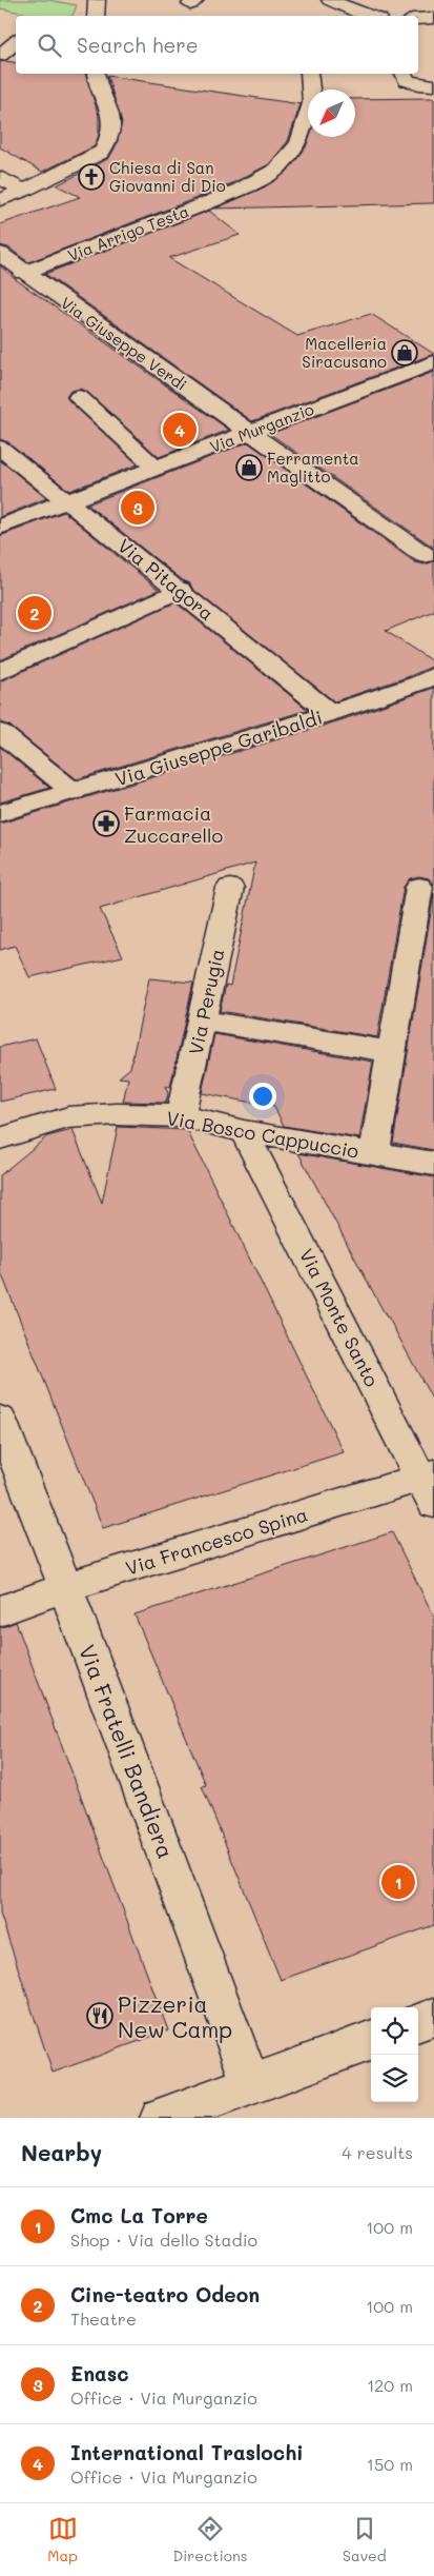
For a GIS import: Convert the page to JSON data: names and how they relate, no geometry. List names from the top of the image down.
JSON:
{
  "streets": {
    "street": [
      "Via Arrigo Testa",
      "Via Giuseppe Verdi",
      "Via Murganzio",
      "Via Pitagora",
      "Via Giuseppe Garibaldi",
      "Via Perugia",
      "Via Bosco Cappuccio",
      "Via Monte Santo",
      "Via Francesco Spina",
      "Via Fratelli Bandiera"
    ]
  },
  "crossings": [
    ["Via Arrigo Testa", "Via Giuseppe Verdi"],
    ["Via Giuseppe Verdi", "Via Murganzio"],
    ["Via Murganzio", "Via Pitagora"],
    ["Via Pitagora", "Via Giuseppe Garibaldi"],
    ["Via Perugia", "Via Bosco Cappuccio"],
    ["Via Bosco Cappuccio", "Via Monte Santo"],
    ["Via Monte Santo", "Via Francesco Spina"],
    ["Via Francesco Spina", "Via Fratelli Bandiera"]
  ],
  "places": {
    "church": ["Chiesa di San Giovanni di Dio"],
    "shop": ["Macelleria Siracusano", "Ferramenta Maglitto"],
    "pharmacy": ["Farmacia Zuccarello"],
    "restaurant": ["Pizzeria New Camp"]
  },
  "north": "bottom left",
  "page": {
    "search": "Search here",
    "pins": [
      "4",
      "3",
      "2",
      "1"
    ],
    "heading": ["Nearby", "4 results"],
    "list": [
      {
        "mark": "1",
        "name": "Cmc La Torre",
        "note": "Shop · Via dello Stadio",
        "value": "100 m"
      },
      {
        "mark": "2",
        "name": "Cine-teatro Odeon",
        "note": "Theatre",
        "value": "100 m"
      },
      {
        "mark": "3",
        "name": "Enasc",
        "note": "Office · Via Murganzio",
        "value": "120 m"
      },
      {
        "mark": "4",
        "name": "International Traslochi",
        "note": "Office · Via Murganzio",
        "value": "150 m"
      }
    ],
    "nav": ["Map", "Directions", "Saved"]
  }
}
